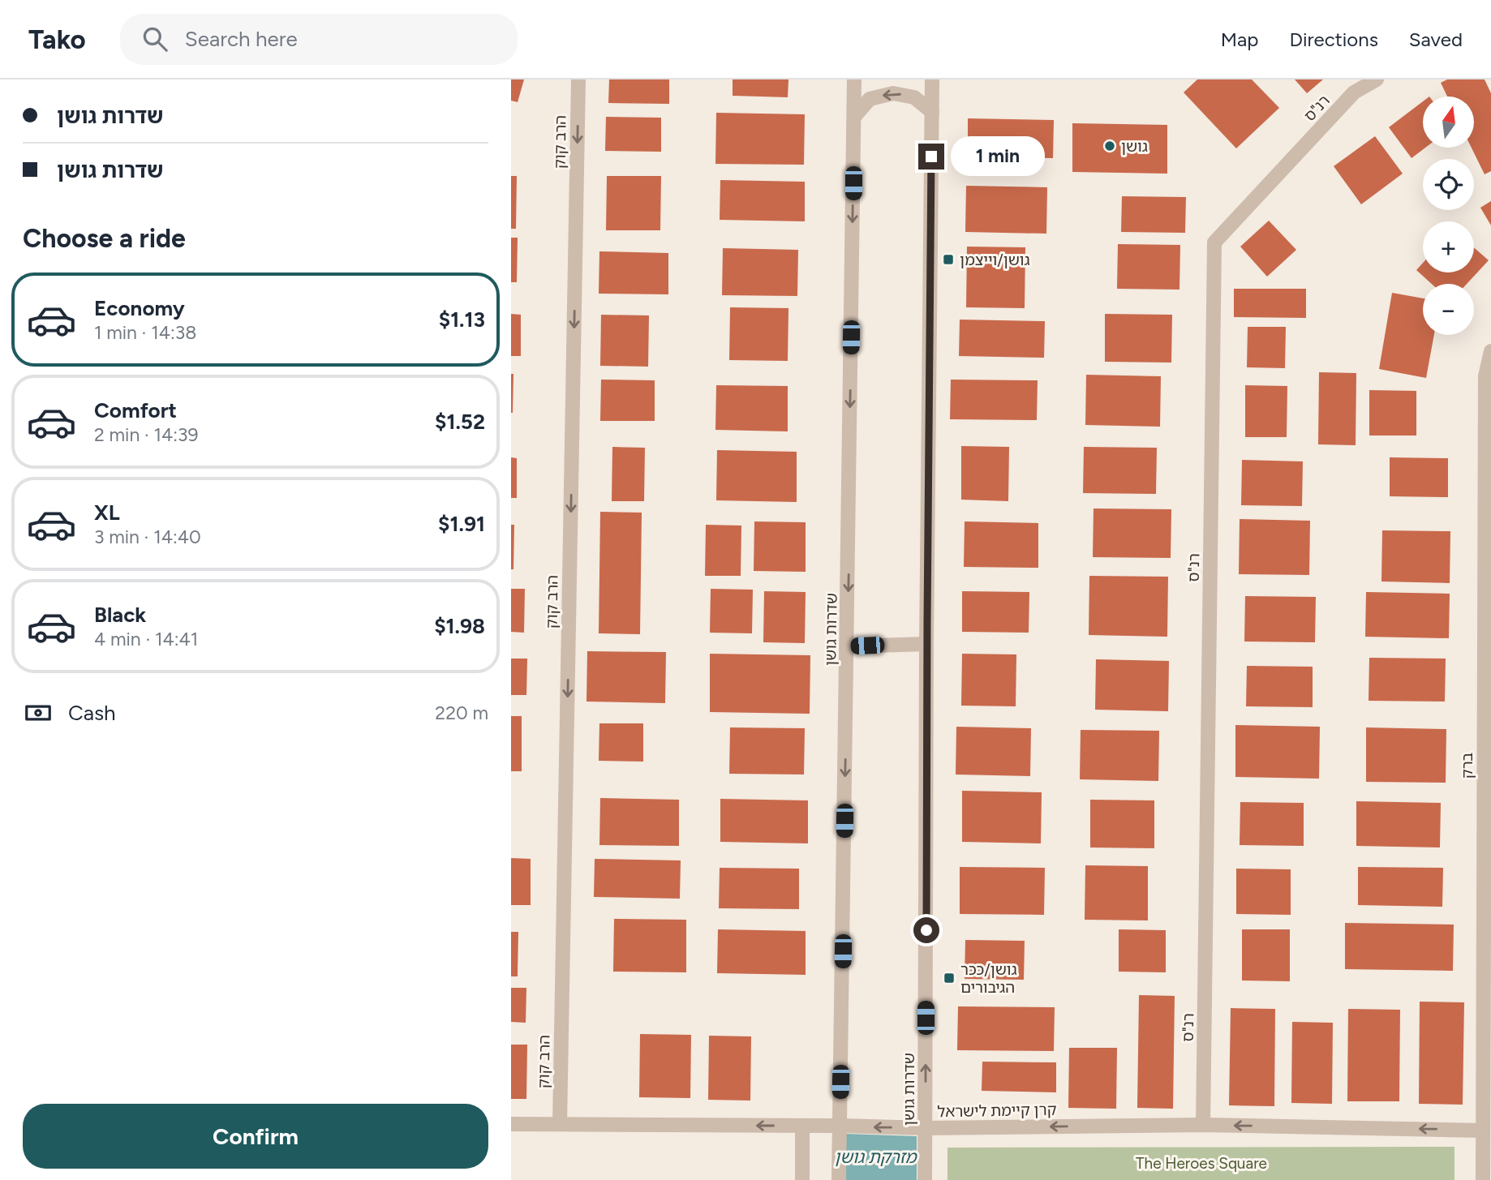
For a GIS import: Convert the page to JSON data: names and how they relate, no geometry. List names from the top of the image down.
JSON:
{
  "streets": {
    "street": [
      "רנ\"ס",
      "הרב קוק",
      "שדרות גושן",
      "ברק",
      "קרן קיימת לישראל"
    ]
  },
  "crossings": [
    ["רנ\"ס", "קרן קיימת לישראל"],
    ["הרב קוק", "קרן קיימת לישראל"],
    ["שדרות גושן", "קרן קיימת לישראל"],
    ["ברק", "קרן קיימת לישראל"]
  ],
  "one_way": ["הרב קוק", "קרן קיימת לישראל"],
  "water": ["מזרקת גושן"],
  "parks": ["The Heroes Square"],
  "places": {
    "other": ["גושן"],
    "transit": ["גושן/וייצמן", "גושן/ככר הגיבורים"]
  },
  "north": "top",
  "page": {
    "header": "Tako",
    "search": "Search here",
    "nav": ["Map", "Directions", "Saved"],
    "banner": ["שדרות גושן", "שדרות גושן"],
    "map_buttons": ["+", "−"],
    "bubble": "1 min",
    "heading": "Choose a ride",
    "list": [
      {
        "name": "Economy",
        "note": "1 min · 14:38",
        "value": "$1.13"
      },
      {
        "name": "Comfort",
        "note": "2 min · 14:39",
        "value": "$1.52"
      },
      {
        "name": "XL",
        "note": "3 min · 14:40",
        "value": "$1.91"
      },
      {
        "name": "Black",
        "note": "4 min · 14:41",
        "value": "$1.98"
      }
    ],
    "pay": ["Cash", "220 m"],
    "buttons": "Confirm"
  }
}
